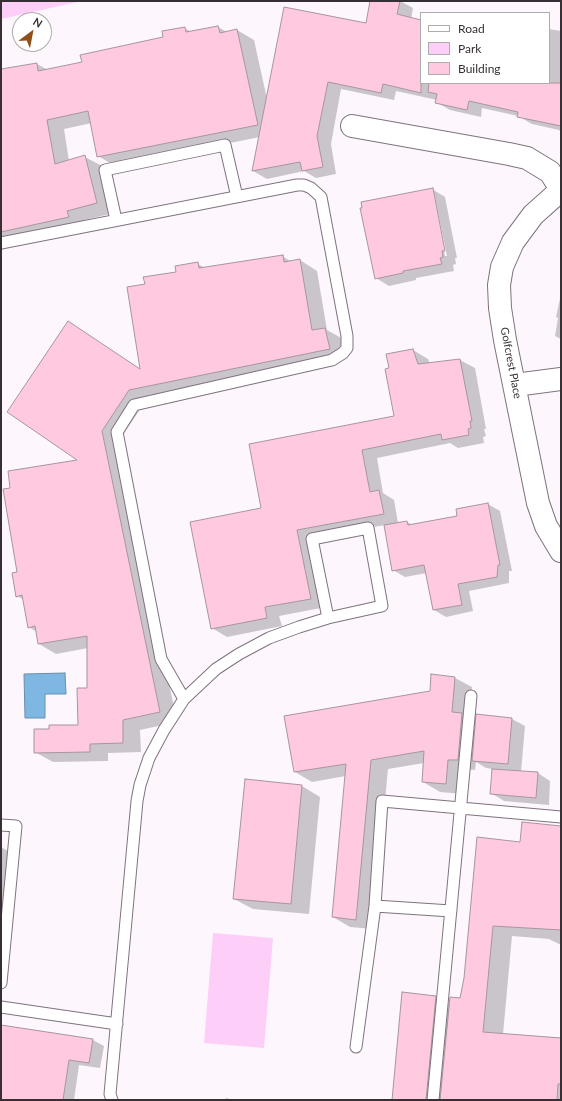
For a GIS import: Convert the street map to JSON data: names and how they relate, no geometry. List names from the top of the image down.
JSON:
{
  "streets": {
    "street": ["Golfcrest Place"]
  },
  "legend": ["Road", "Park", "Building"],
  "north": "top right"
}
